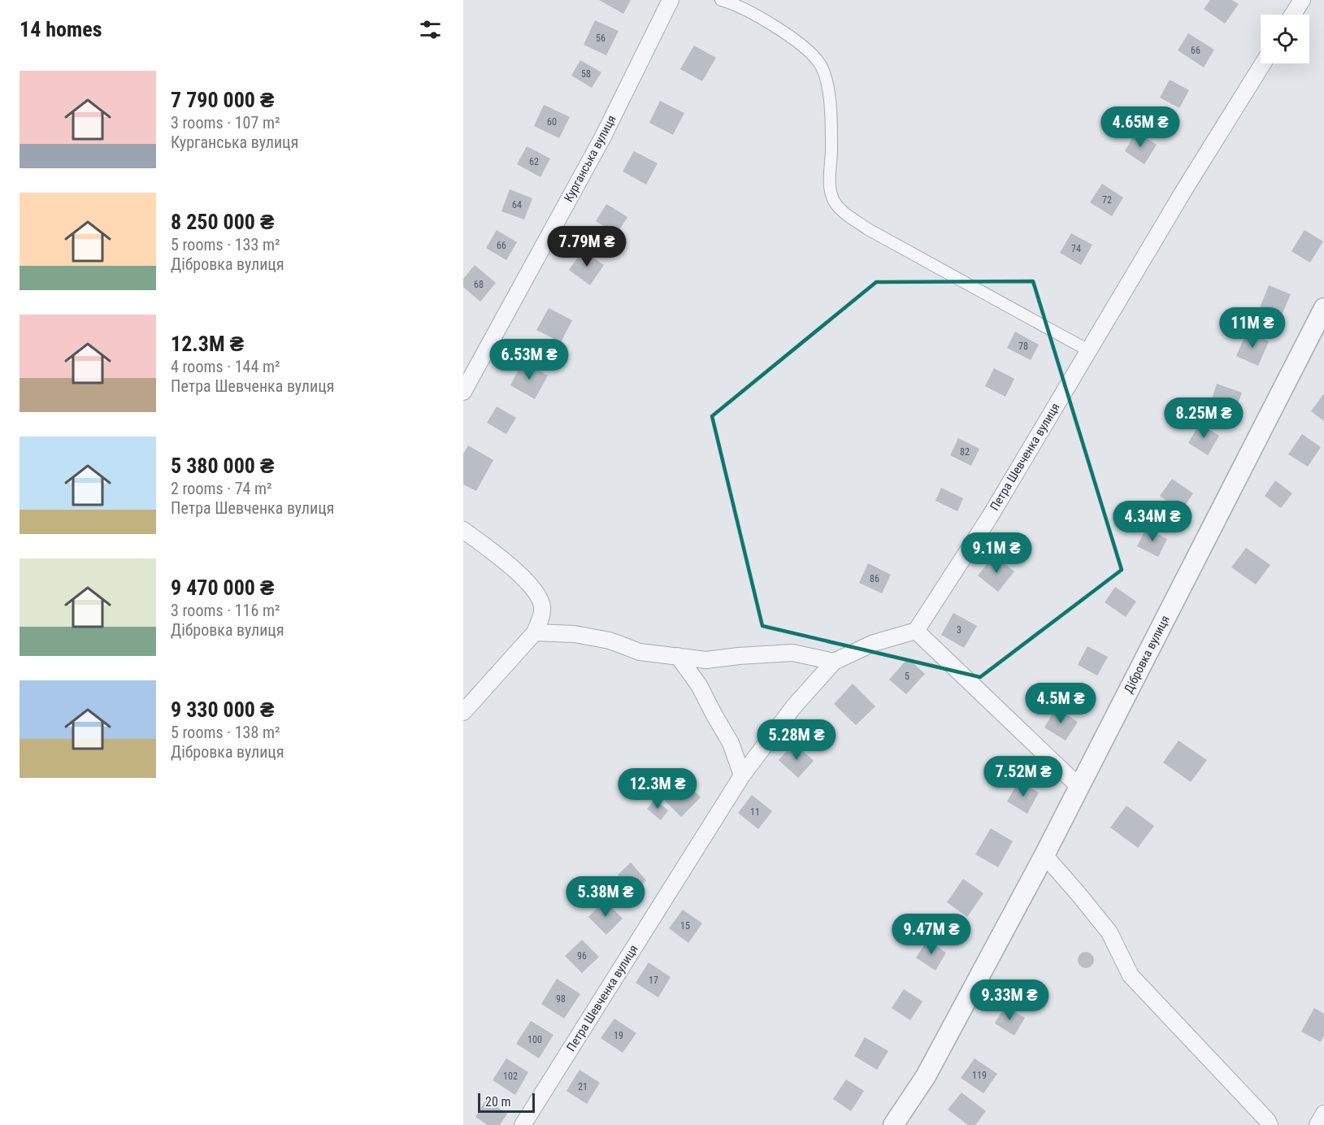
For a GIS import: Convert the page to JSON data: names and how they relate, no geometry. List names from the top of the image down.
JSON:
{
  "streets": {
    "street": ["Курганська вулиця", "Петра Шевченка вулиця", "Дібровка вулиця"]
  },
  "house_numbers": [
    "56",
    "66",
    "58",
    "60",
    "62",
    "72",
    "64",
    "66",
    "74",
    "68",
    "78",
    "82",
    "86",
    "3",
    "5",
    "11",
    "15",
    "96",
    "17",
    "98",
    "19",
    "100",
    "119",
    "102",
    "21"
  ],
  "scale_bar": "20 m",
  "page": {
    "heading": "14 homes",
    "list": [
      {
        "name": "7 790 000 ₴",
        "note": "3 rooms · 107 m² · Курганська вулиця"
      },
      {
        "name": "8 250 000 ₴",
        "note": "5 rooms · 133 m² · Дібровка вулиця"
      },
      {
        "name": "12.3M ₴",
        "note": "4 rooms · 144 m² · Петра Шевченка вулиця"
      },
      {
        "name": "5 380 000 ₴",
        "note": "2 rooms · 74 m² · Петра Шевченка вулиця"
      },
      {
        "name": "9 470 000 ₴",
        "note": "3 rooms · 116 m² · Дібровка вулиця"
      },
      {
        "name": "9 330 000 ₴",
        "note": "5 rooms · 138 m² · Дібровка вулиця"
      }
    ],
    "price": [
      "4.65M ₴",
      "7.79M ₴",
      "11M ₴",
      "6.53M ₴",
      "8.25M ₴",
      "4.34M ₴",
      "9.1M ₴",
      "4.5M ₴",
      "5.28M ₴",
      "7.52M ₴",
      "12.3M ₴",
      "5.38M ₴",
      "9.47M ₴",
      "9.33M ₴"
    ],
    "scale": "20 m"
  }
}
